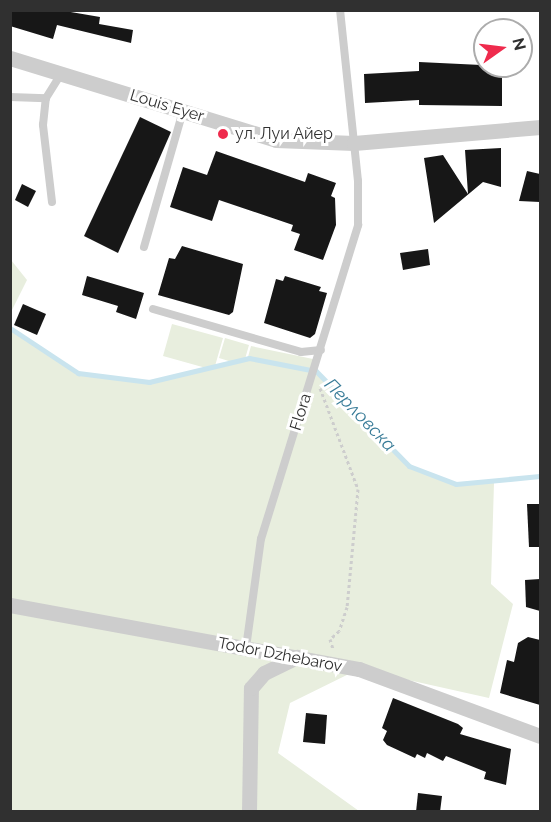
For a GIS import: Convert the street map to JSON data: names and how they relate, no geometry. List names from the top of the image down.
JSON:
{
  "streets": {
    "street": ["Louis Eyer", "Todor Dzhebarov"],
    "lane": ["Flora"]
  },
  "crossings": [
    ["Louis Eyer", "Flora"],
    ["Flora", "Todor Dzhebarov"]
  ],
  "water": ["Перловска"],
  "places": ["ул. Луи Айер"],
  "north": "right"
}
